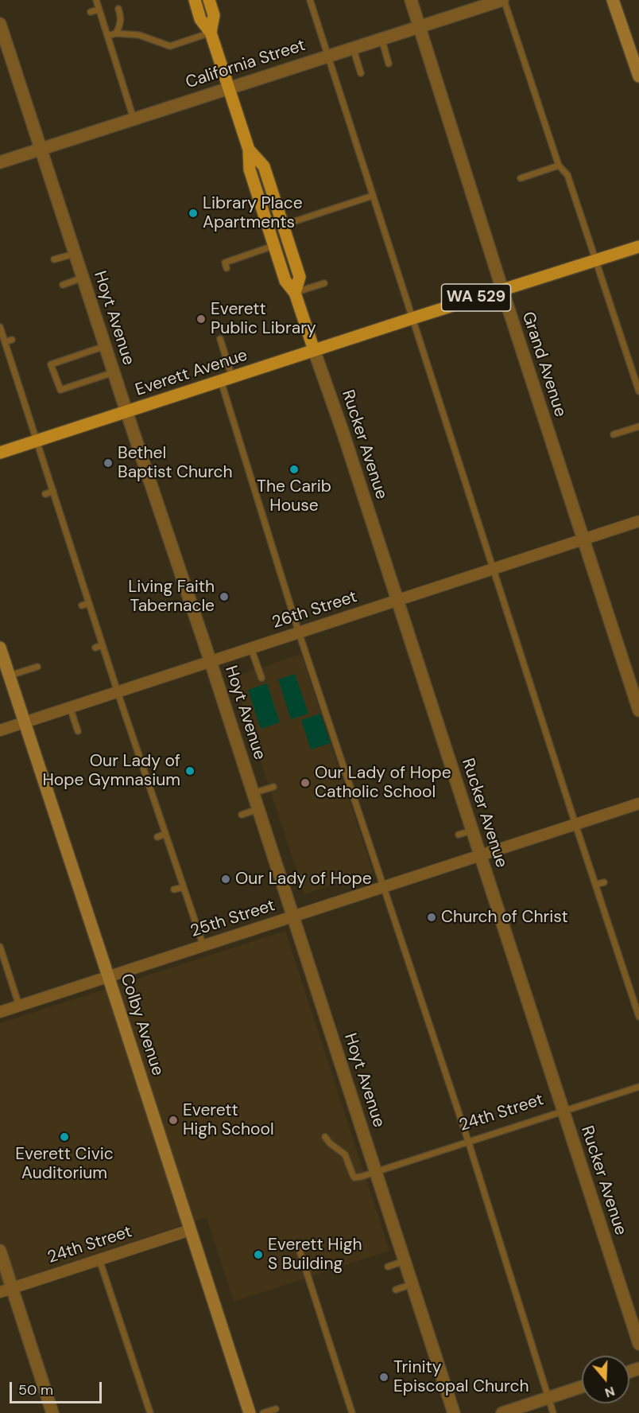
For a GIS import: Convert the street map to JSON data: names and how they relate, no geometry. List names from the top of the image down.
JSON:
{
  "streets": {
    "main road": [
      "WA 529",
      "Everett Avenue",
      "Rucker Avenue",
      "Colby Avenue"
    ],
    "street": [
      "California Street",
      "Hoyt Avenue",
      "Grand Avenue",
      "26th Street",
      "25th Street",
      "24th Street"
    ]
  },
  "crossings": [
    ["California Street", "Hoyt Avenue"],
    ["California Street", "Grand Avenue"],
    ["California Street", "Rucker Avenue"],
    ["Hoyt Avenue", "Everett Avenue"],
    ["Hoyt Avenue", "26th Street"],
    ["Hoyt Avenue", "25th Street"],
    ["Hoyt Avenue", "24th Street"],
    ["Grand Avenue", "Everett Avenue"],
    ["Grand Avenue", "26th Street"],
    ["Everett Avenue", "Rucker Avenue"],
    ["Rucker Avenue", "26th Street"],
    ["Rucker Avenue", "25th Street"],
    ["Rucker Avenue", "24th Street"],
    ["26th Street", "Colby Avenue"],
    ["25th Street", "Colby Avenue"],
    ["Colby Avenue", "24th Street"]
  ],
  "places": [
    "Library Place Apartments",
    "Everett Public Library",
    "Bethel Baptist Church",
    "The Carib House",
    "Living Faith Tabernacle",
    "Our Lady of Hope Gymnasium",
    "Our Lady of Hope Catholic School",
    "Our Lady of Hope",
    "Church of Christ",
    "Everett High School",
    "Everett Civic Auditorium",
    "Everett High S Building",
    "Trinity Episcopal Church"
  ],
  "scale_bar": "50 m",
  "north": "bottom"
}
